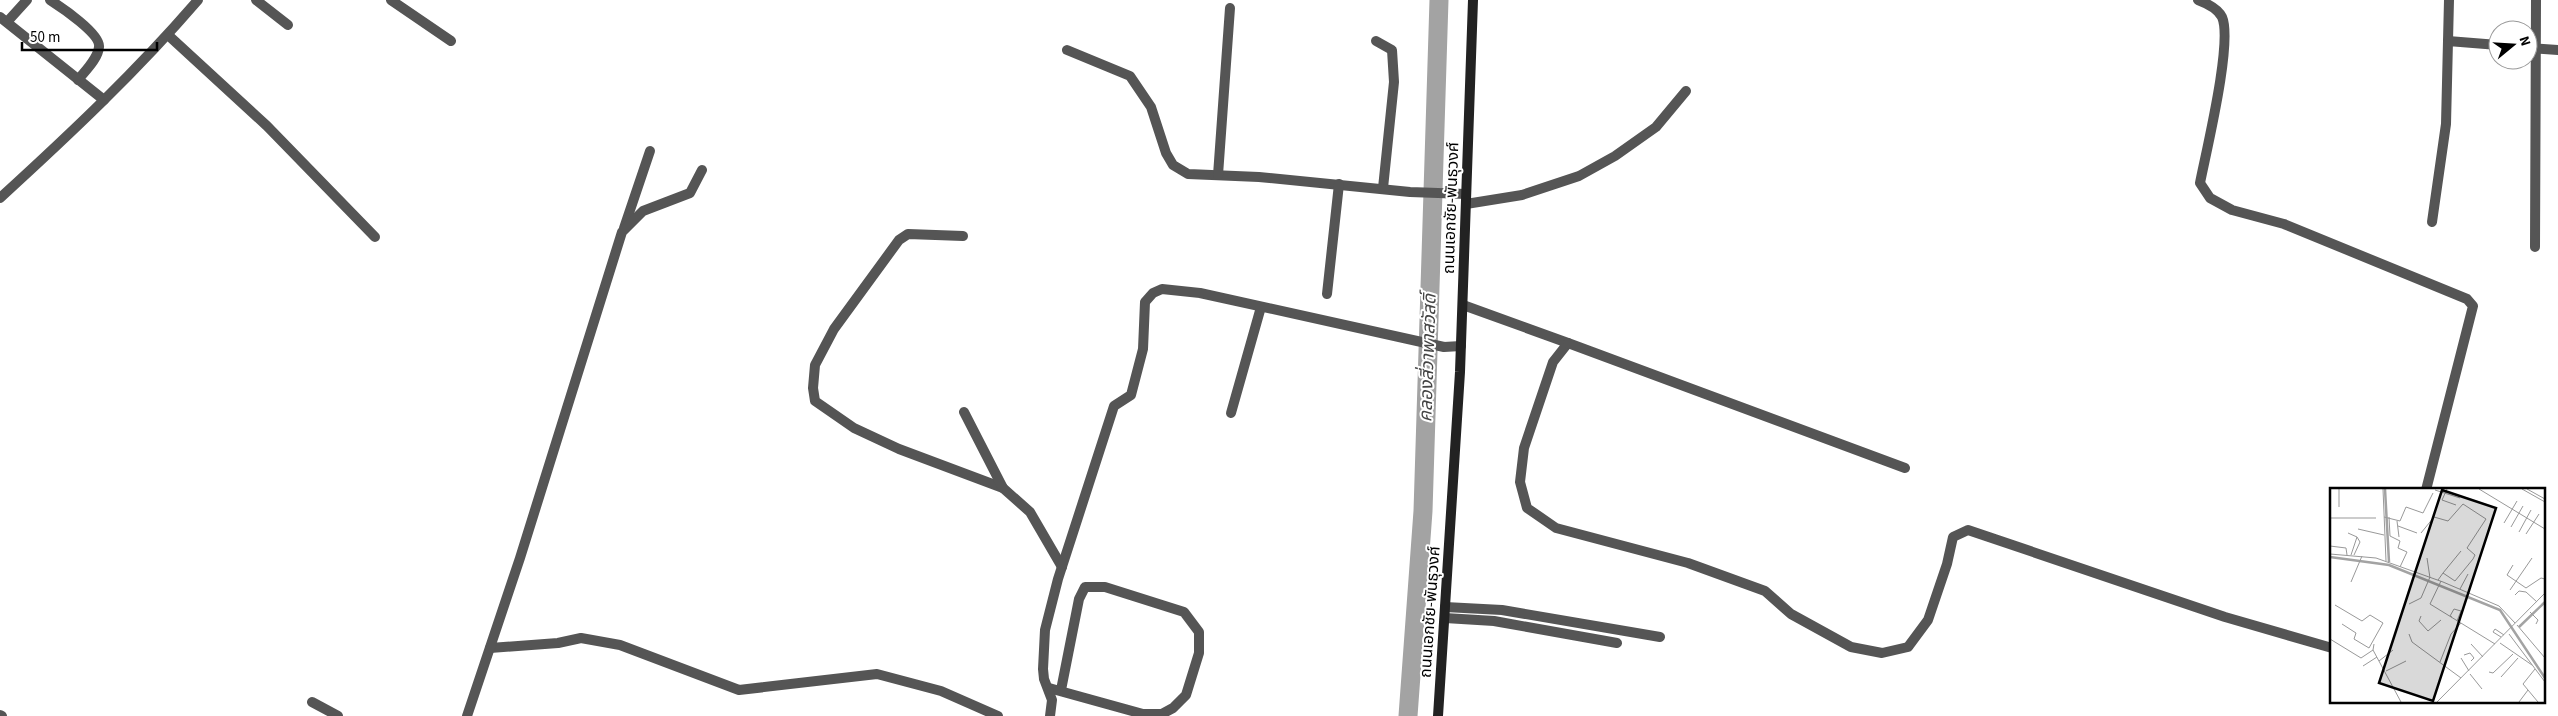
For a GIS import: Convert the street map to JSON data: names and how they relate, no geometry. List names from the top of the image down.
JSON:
{
  "streets": {
    "street": ["ถนนเอกชัย-พันธุวงศ์"]
  },
  "water": ["คลองสี่วาพาสวัสดิ์"],
  "scale_bar": "50 m",
  "north": "right"
}
